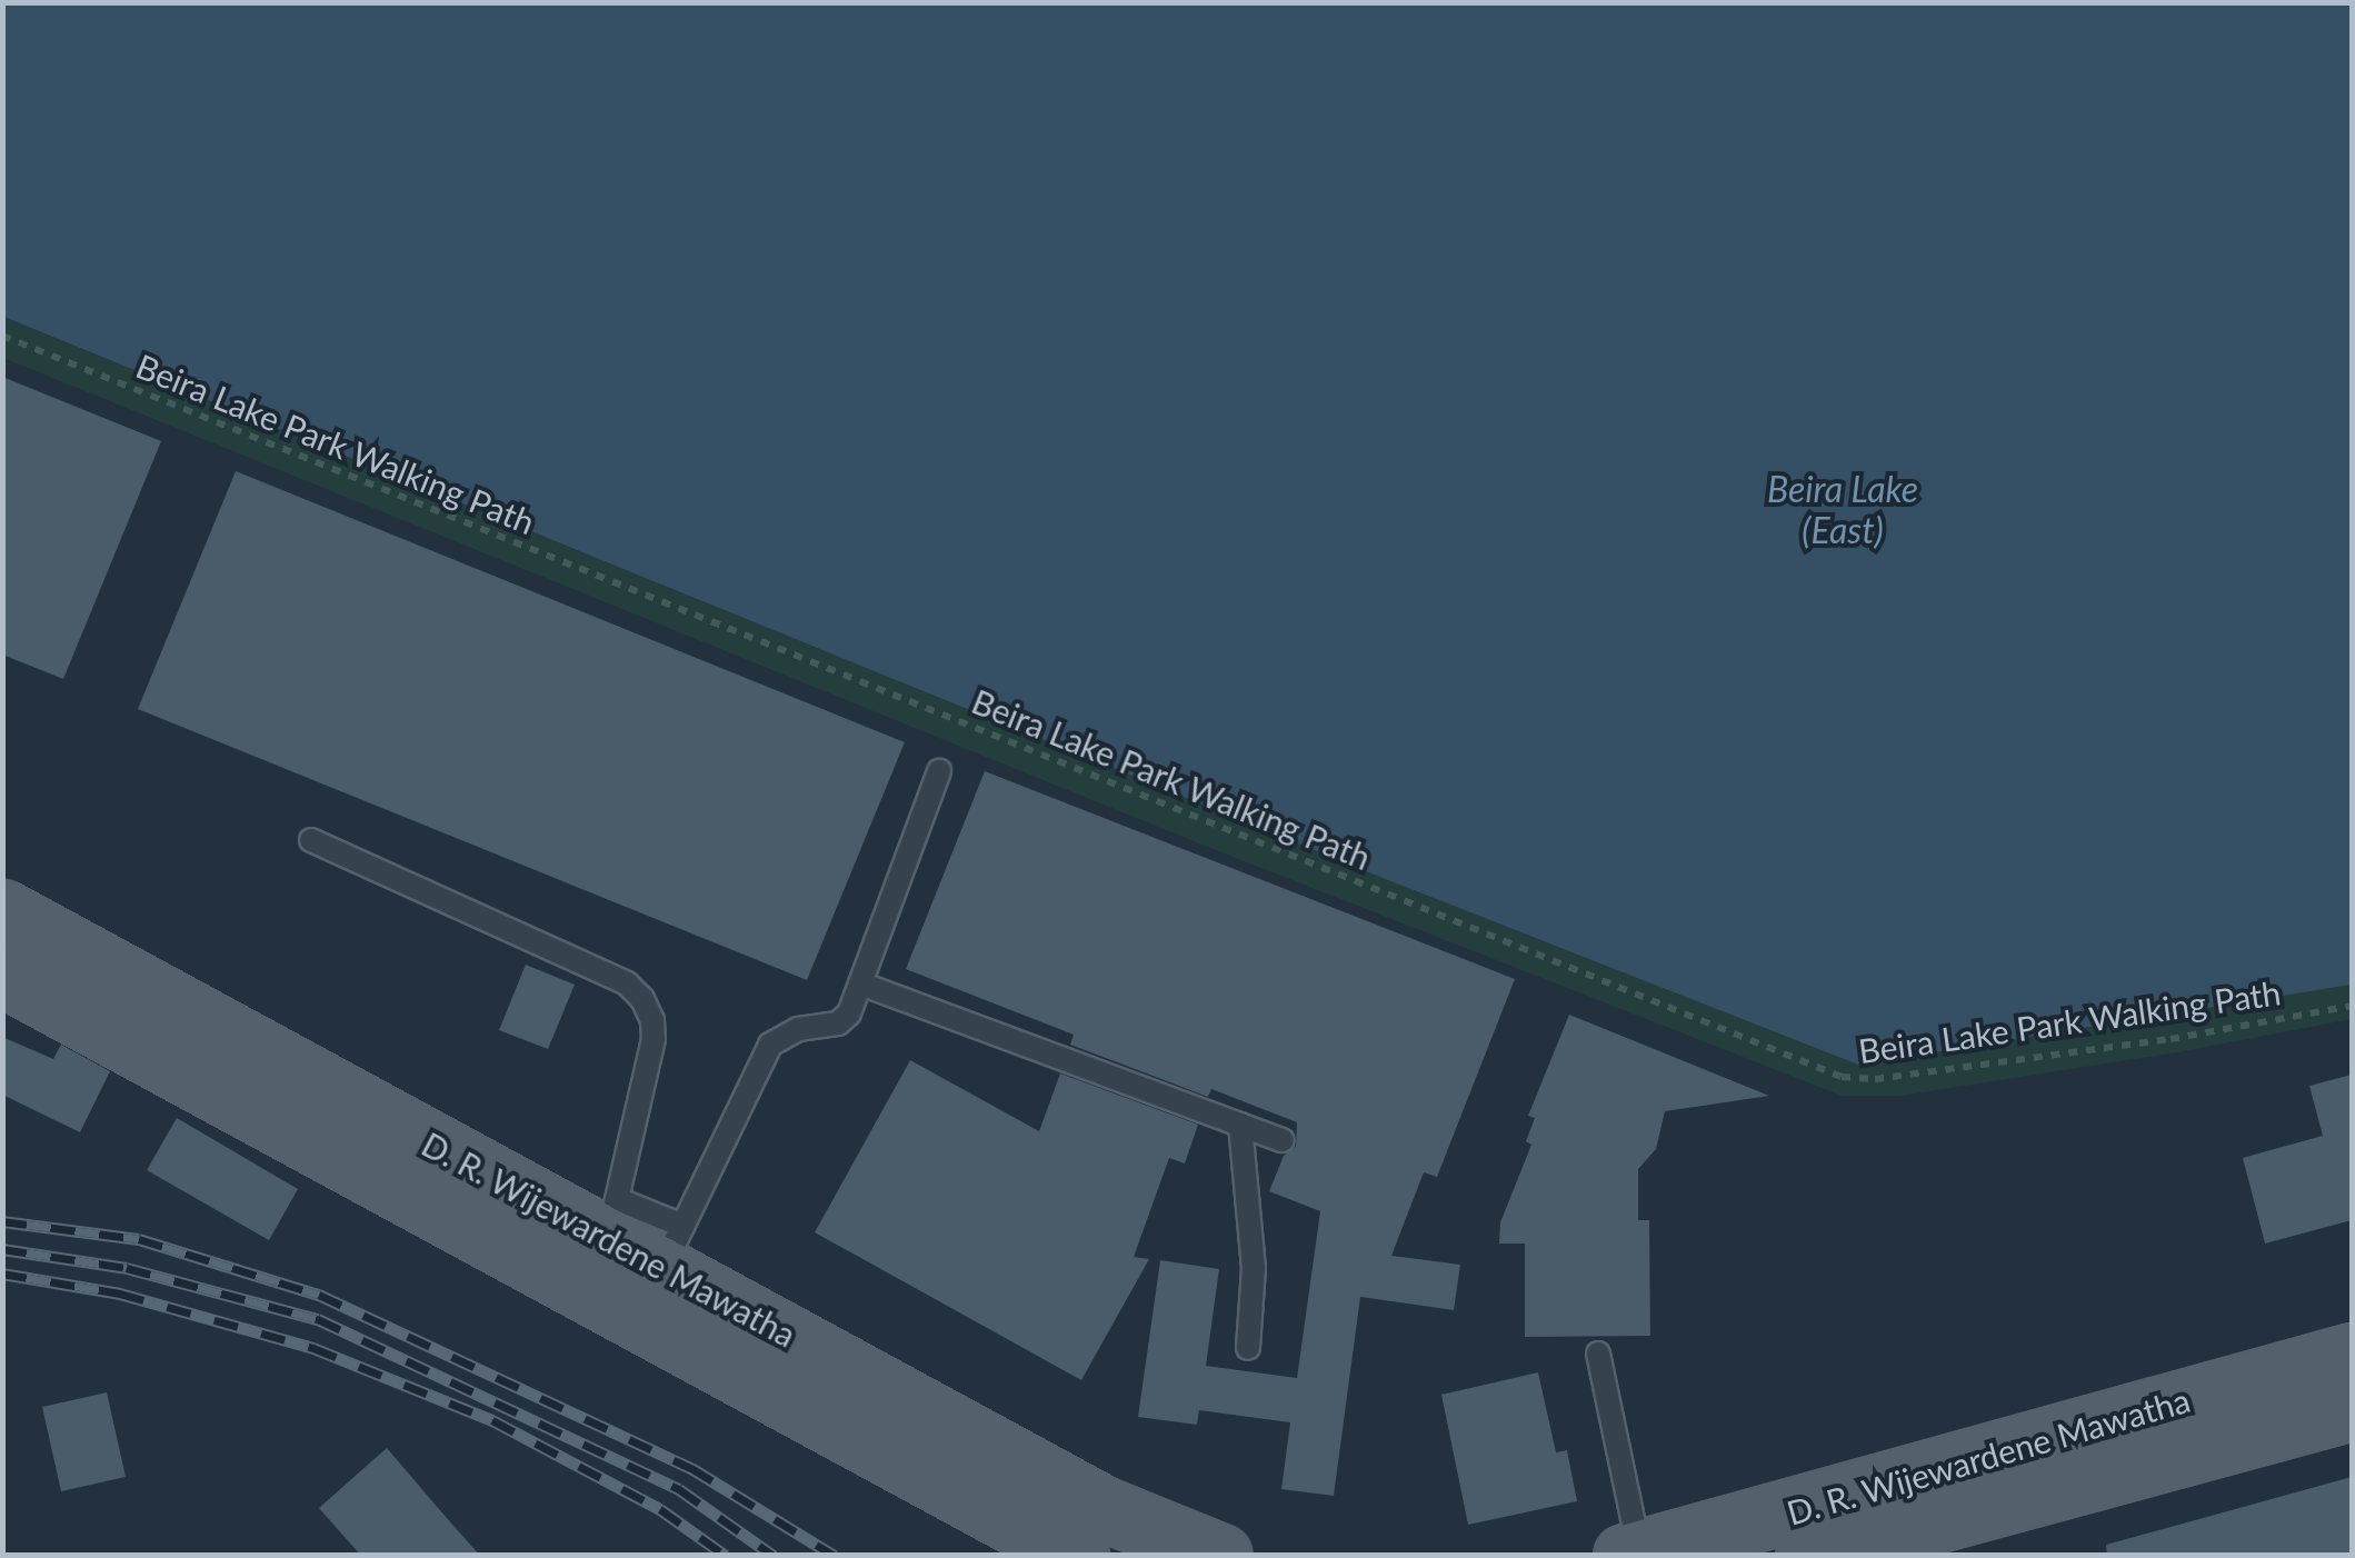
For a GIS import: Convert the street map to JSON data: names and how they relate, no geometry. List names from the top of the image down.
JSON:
{
  "streets": {
    "main road": ["D. R. Wijewardene Mawatha"],
    "path": ["Beira Lake Park Walking Path"]
  },
  "water": ["Beira Lake (East)"]
}
